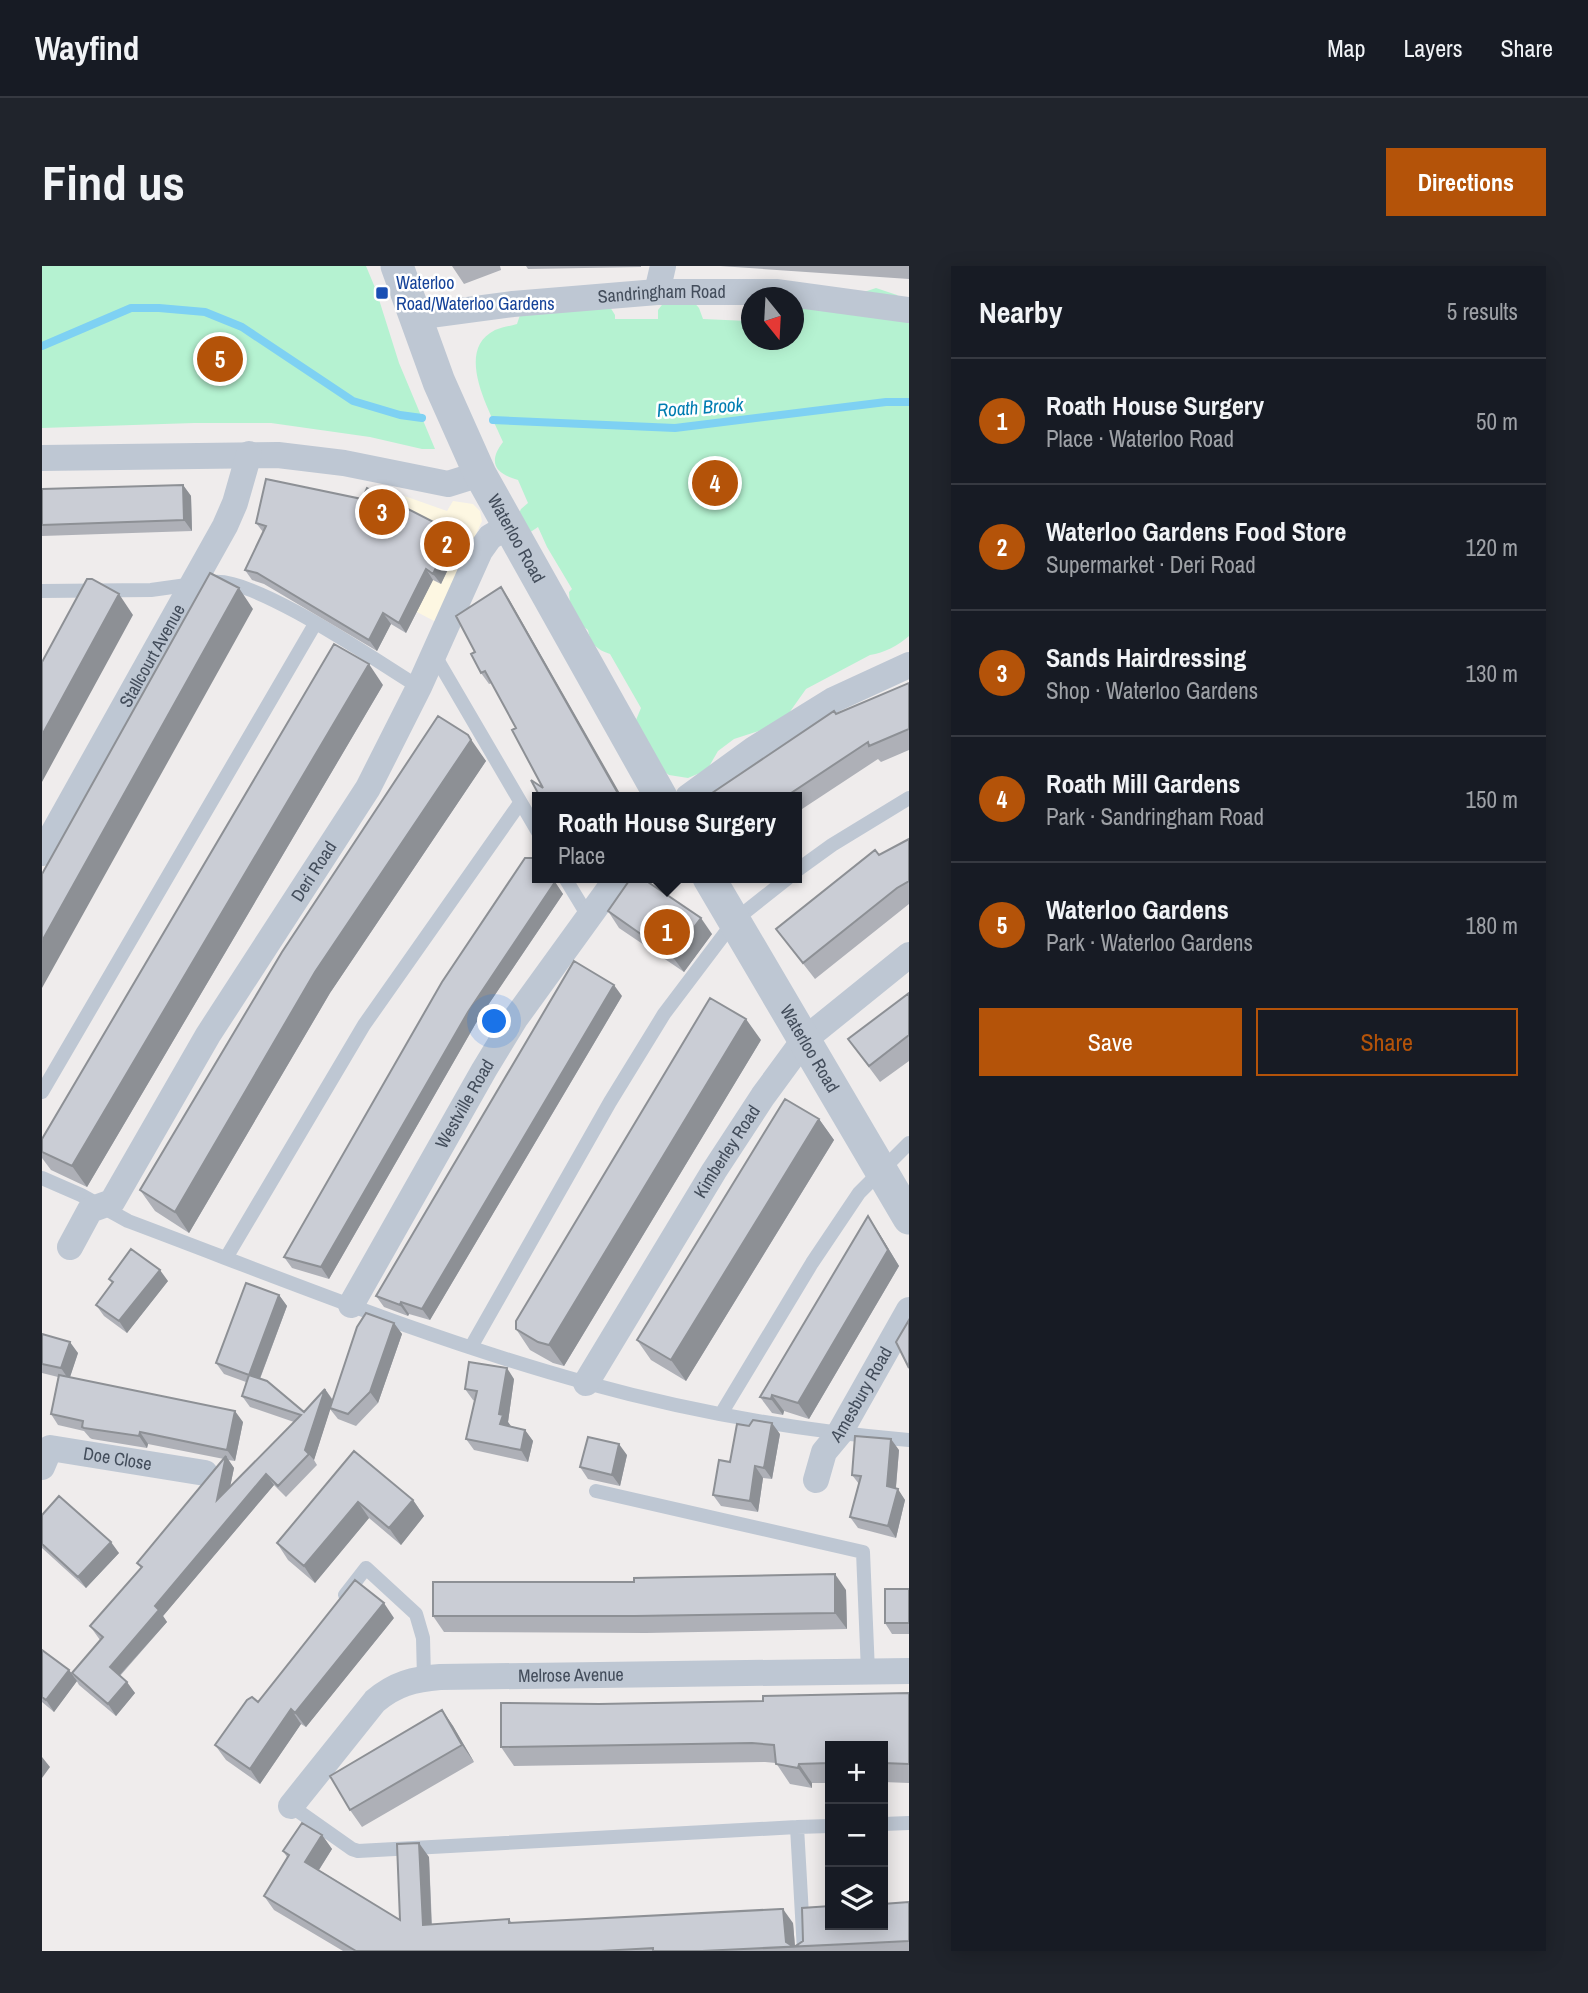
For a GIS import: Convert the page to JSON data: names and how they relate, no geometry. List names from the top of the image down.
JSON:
{
  "streets": {
    "street": [
      "Sandringham Road",
      "Waterloo Road",
      "Stallcourt Avenue",
      "Deri Road",
      "Westville Road",
      "Kimberley Road",
      "Amesbury Road",
      "Doe Close",
      "Melrose Avenue"
    ]
  },
  "crossings": [
    ["Sandringham Road", "Waterloo Road"],
    ["Waterloo Road", "Deri Road"],
    ["Waterloo Road", "Kimberley Road"]
  ],
  "water": ["Roath Brook"],
  "places": {
    "transit": ["Waterloo Road/Waterloo Gardens"]
  },
  "north": "bottom",
  "page": {
    "header": "Wayfind",
    "nav": ["Map", "Layers", "Share"],
    "buttons": [
      "Directions",
      ["Save", "Share"]
    ],
    "title": "Find us",
    "heading": ["Nearby", "5 results"],
    "pins": [
      "5",
      "4",
      "3",
      "2",
      "1"
    ],
    "list": [
      {
        "mark": "1",
        "name": "Roath House Surgery",
        "note": "Place · Waterloo Road",
        "value": "50 m"
      },
      {
        "mark": "2",
        "name": "Waterloo Gardens Food Store",
        "note": "Supermarket · Deri Road",
        "value": "120 m"
      },
      {
        "mark": "3",
        "name": "Sands Hairdressing",
        "note": "Shop · Waterloo Gardens",
        "value": "130 m"
      },
      {
        "mark": "4",
        "name": "Roath Mill Gardens",
        "note": "Park · Sandringham Road",
        "value": "150 m"
      },
      {
        "mark": "5",
        "name": "Waterloo Gardens",
        "note": "Park · Waterloo Gardens",
        "value": "180 m"
      }
    ],
    "popup": ["Roath House Surgery", "Place"],
    "map_buttons": ["+", "−"]
  }
}
